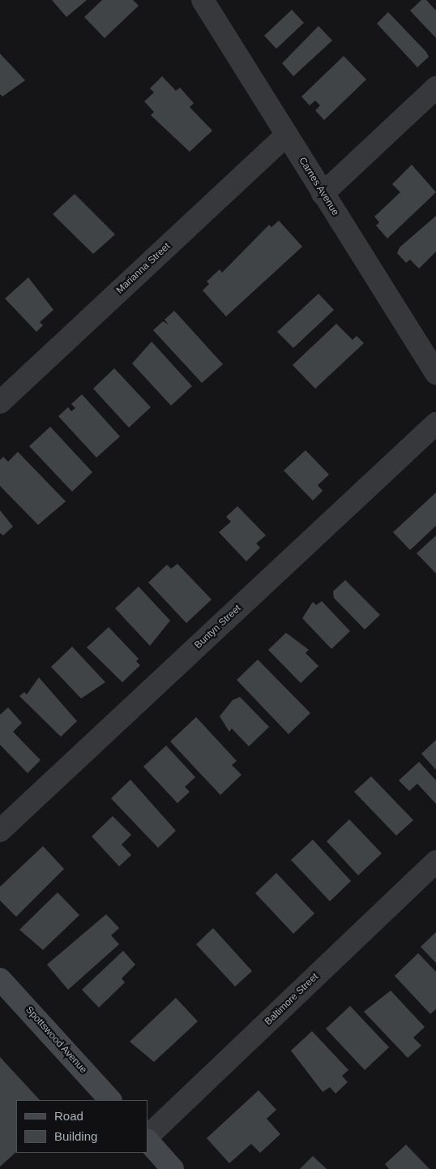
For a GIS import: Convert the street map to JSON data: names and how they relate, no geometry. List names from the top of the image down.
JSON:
{
  "streets": {
    "street": [
      "Carnes Avenue",
      "Marianna Street",
      "Buntyn Street",
      "Baltimore Street",
      "Spottswood Avenue"
    ]
  },
  "crossings": [
    ["Carnes Avenue", "Marianna Street"]
  ],
  "legend": ["Road", "Building"]
}
